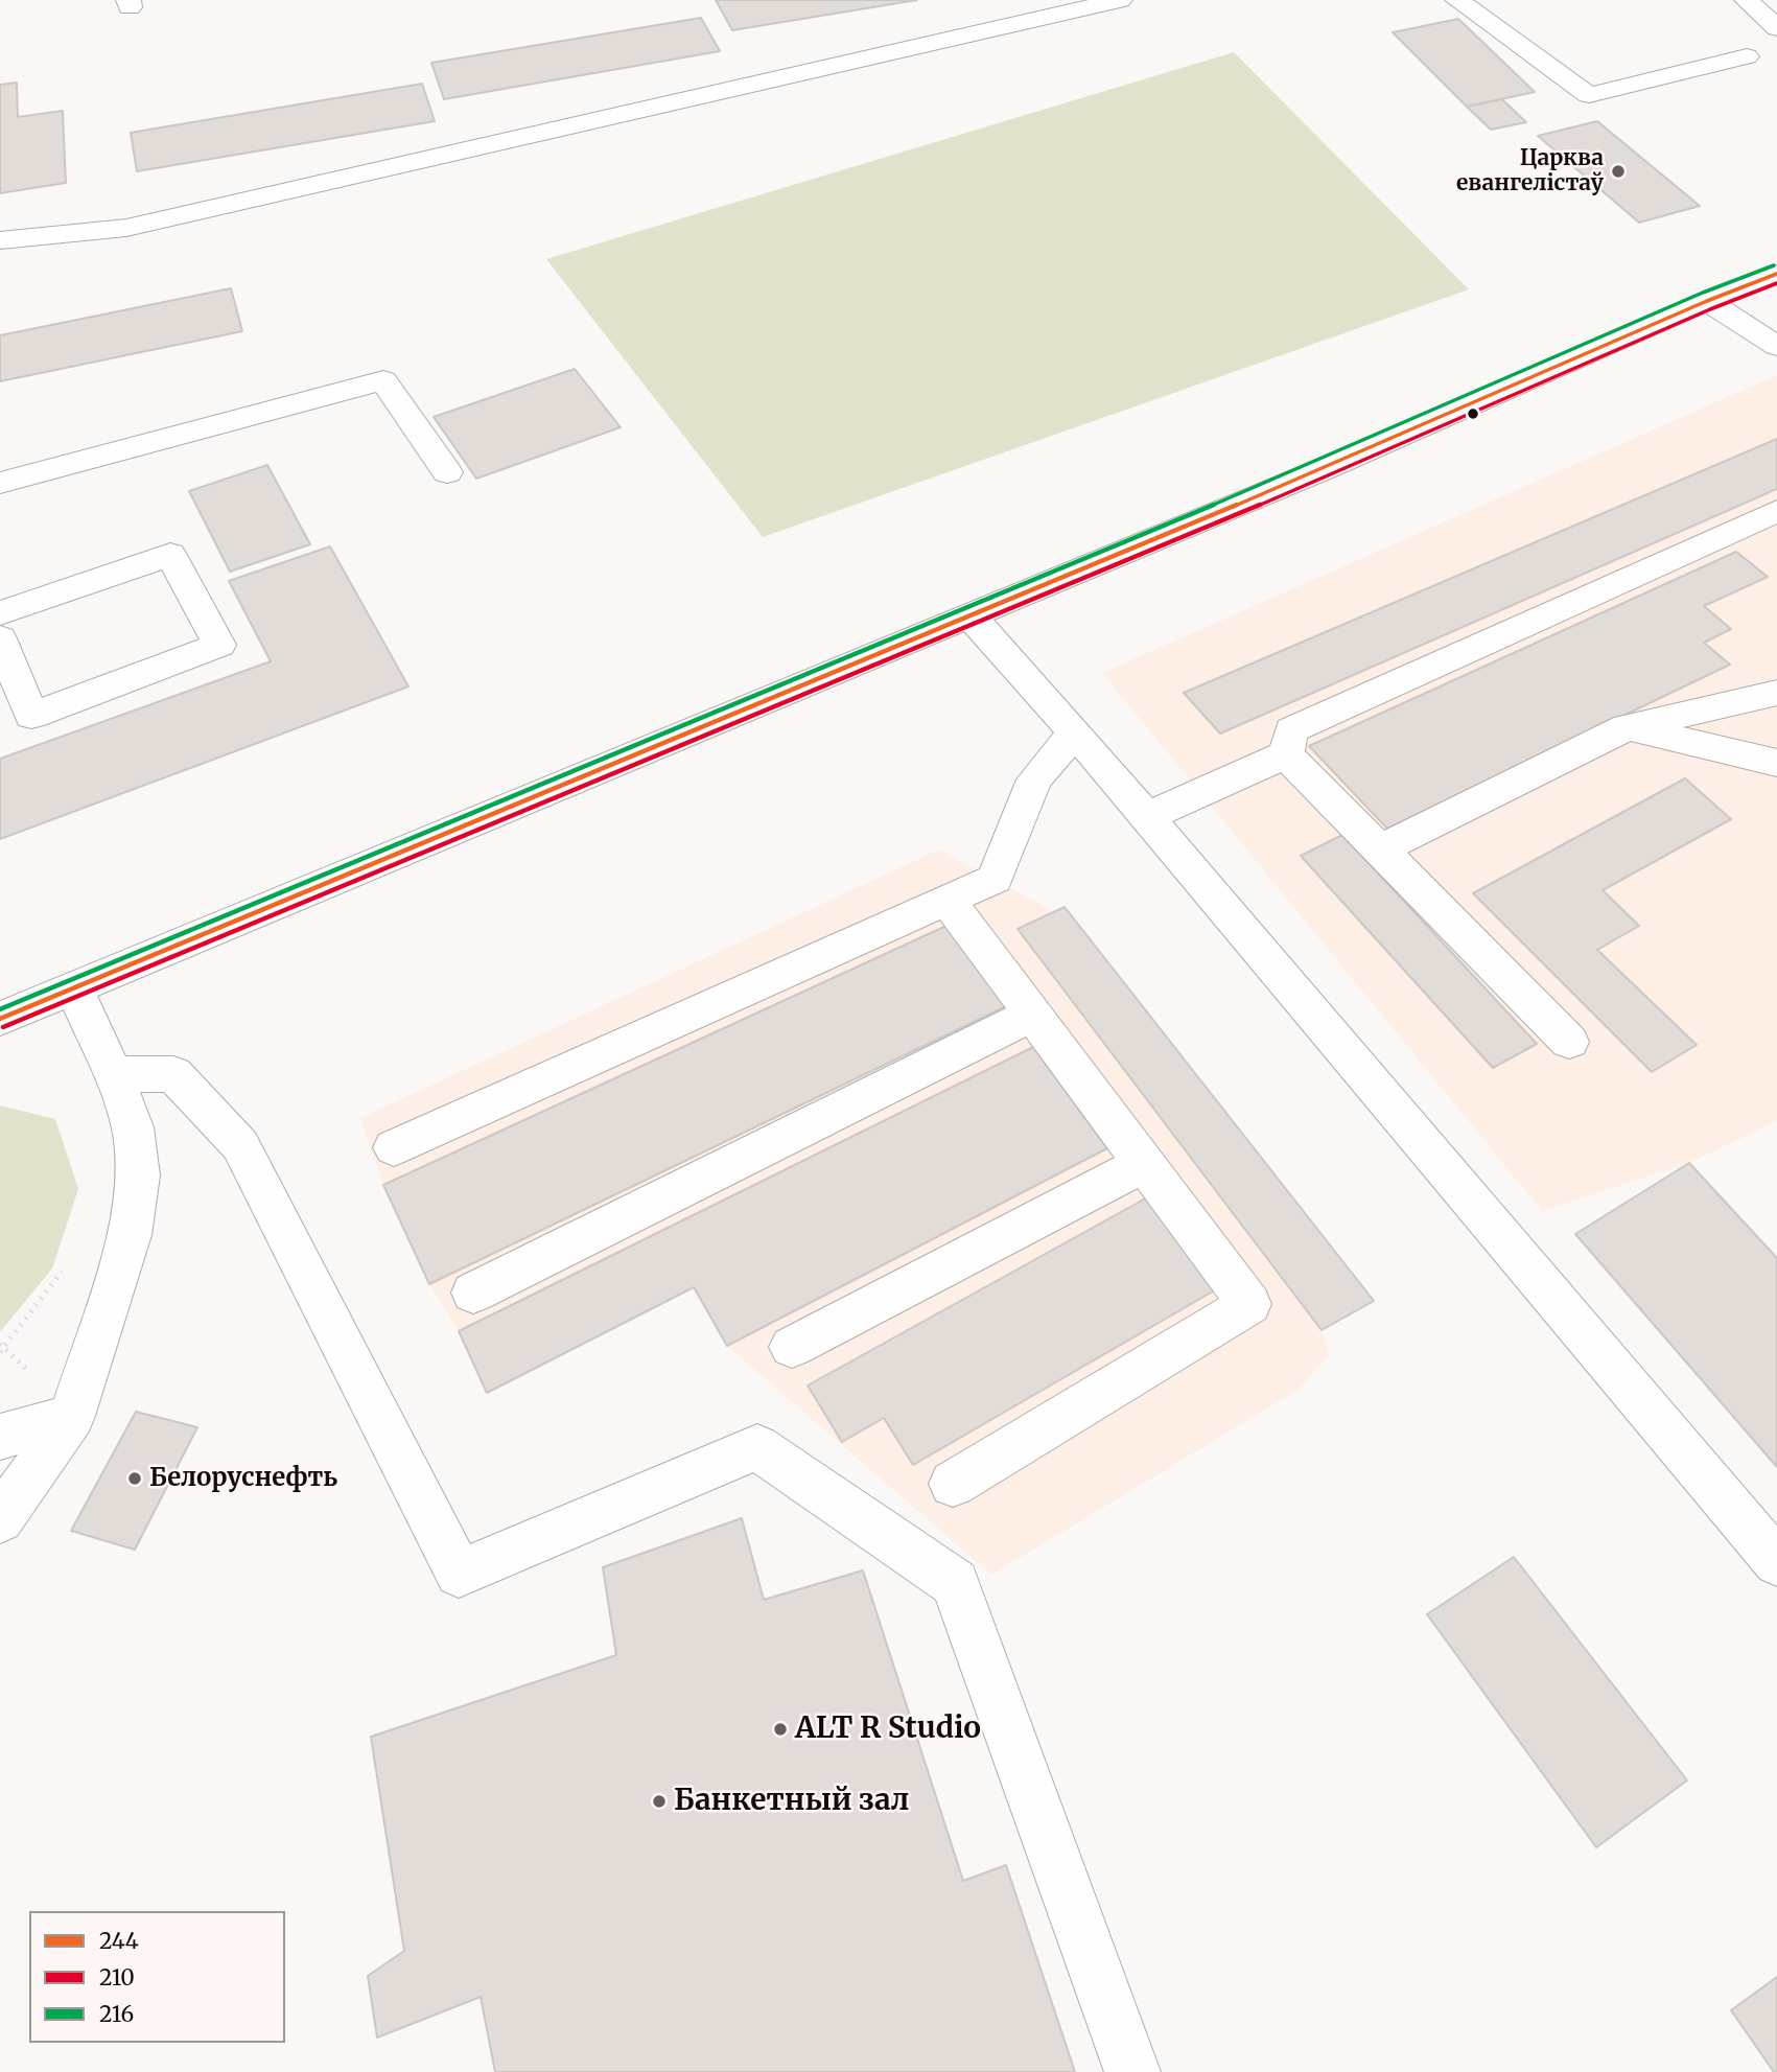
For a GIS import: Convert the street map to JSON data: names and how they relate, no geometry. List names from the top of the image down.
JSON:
{
  "places": [
    "Царква евангелістаў",
    "Белоруснефть",
    "ALT R Studio",
    "Банкетный зал"
  ],
  "lines": ["transit line 216", "transit line 244", "transit line 210"],
  "legend": ["244", "210", "216"]
}
